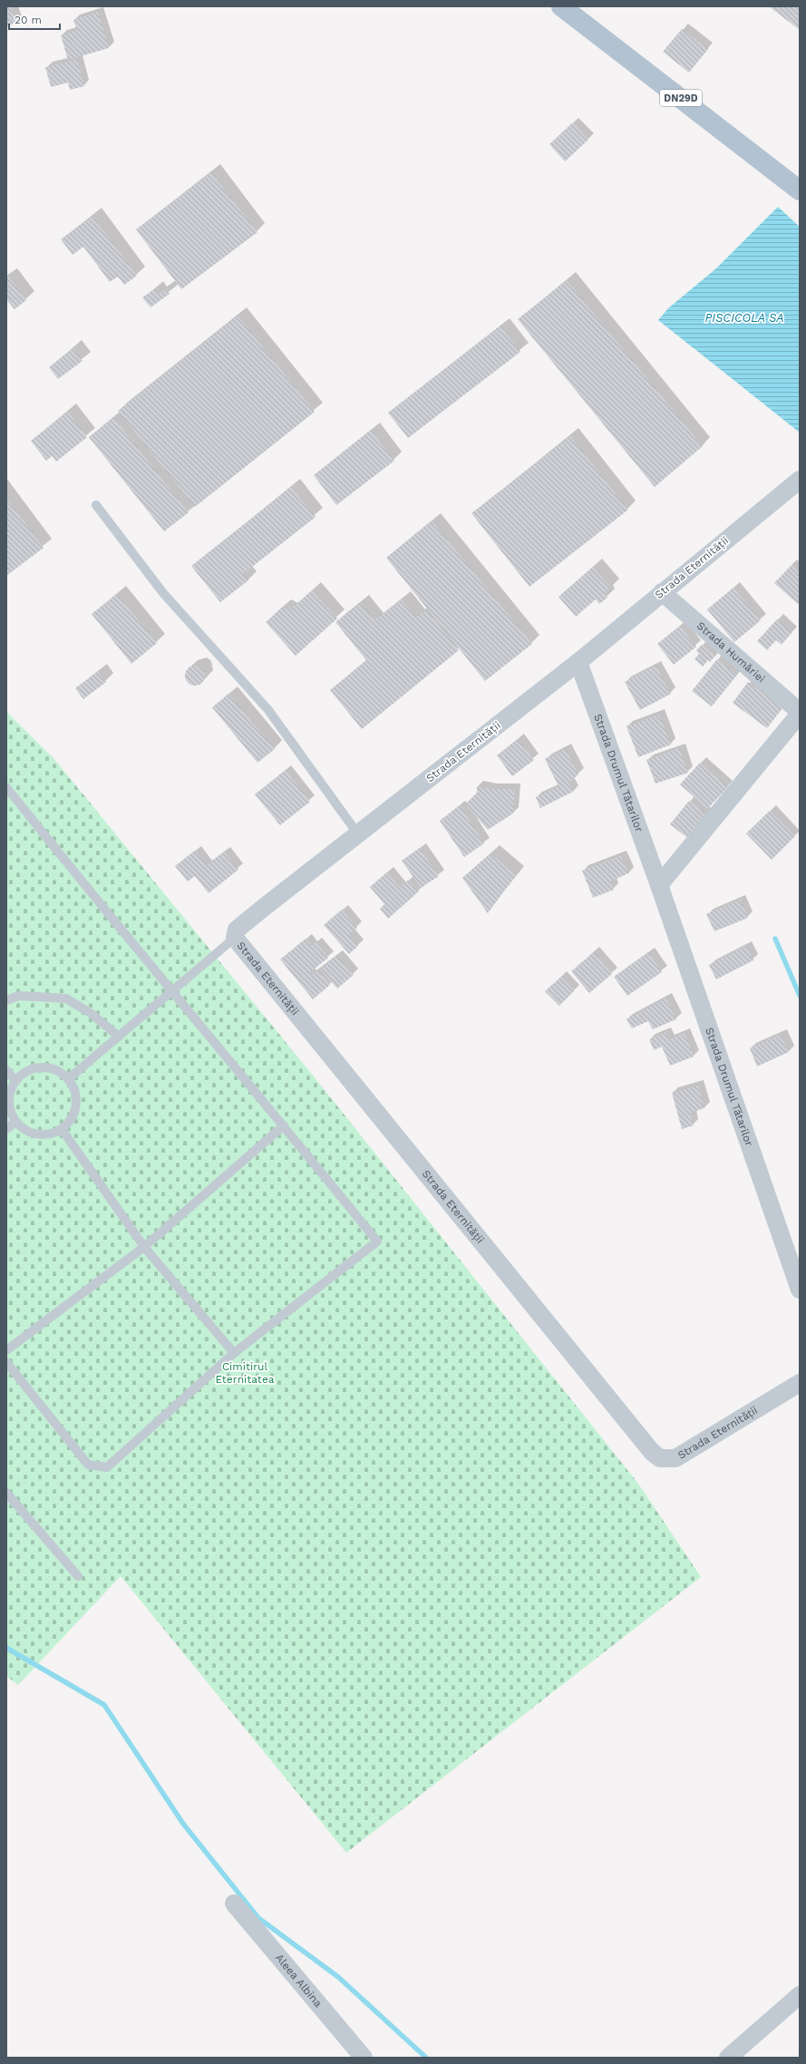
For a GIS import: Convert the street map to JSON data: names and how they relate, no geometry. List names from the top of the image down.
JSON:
{
  "streets": {
    "main road": ["DN29D"],
    "street": [
      "Strada Eternității",
      "Strada Humăriei",
      "Strada Drumul Tătarilor",
      "Aleea Albina"
    ]
  },
  "crossings": [
    ["Strada Eternității", "Strada Humăriei"],
    ["Strada Eternității", "Strada Drumul Tătarilor"]
  ],
  "water": ["PISCICOLA SA"],
  "parks": ["Cimitirul Eternitatea"],
  "scale_bar": "20 m"
}
